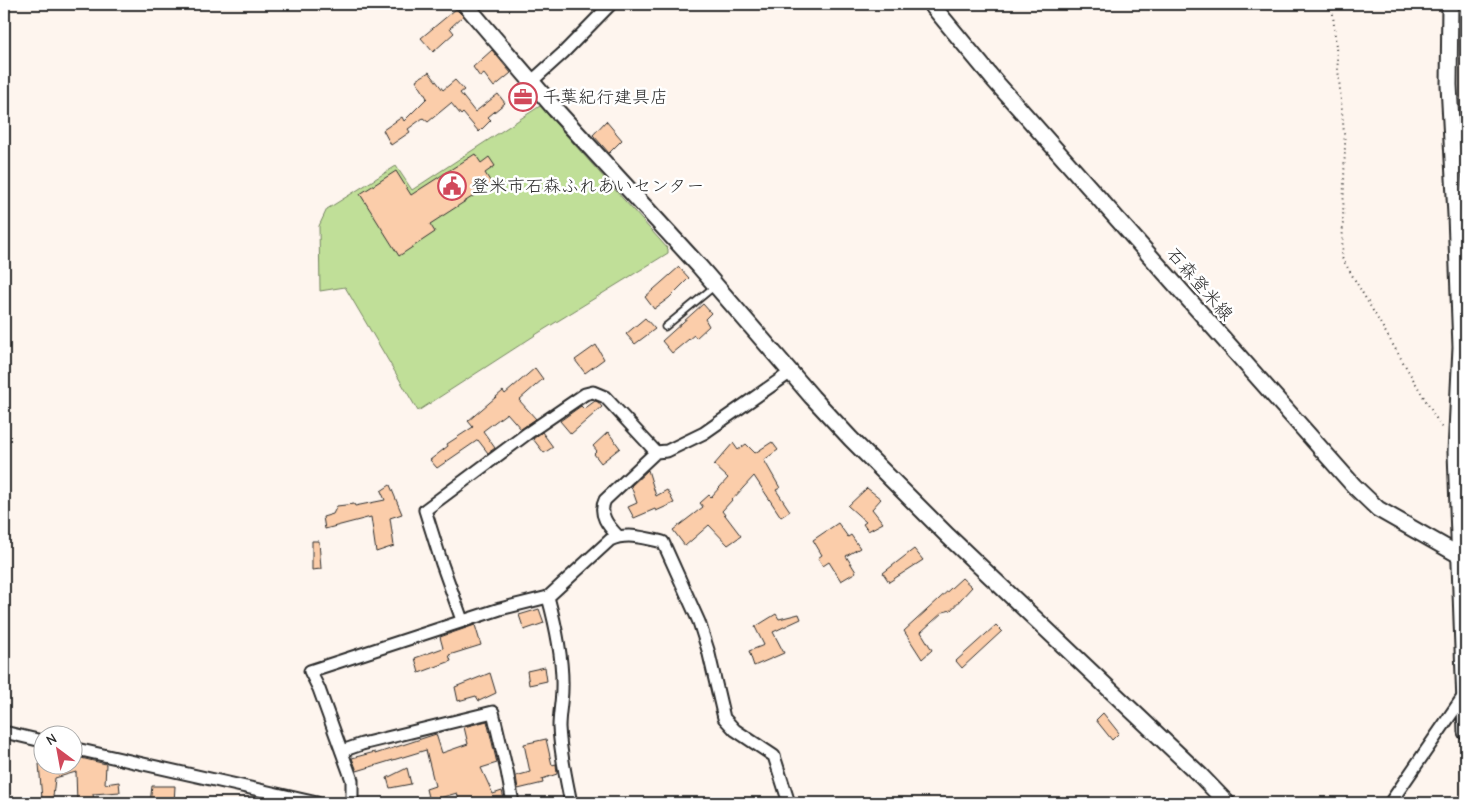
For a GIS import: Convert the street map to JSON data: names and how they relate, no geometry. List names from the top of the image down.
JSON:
{
  "streets": {
    "street": ["石森登米線"]
  },
  "places": {
    "office": ["千葉紀行建具店"],
    "public building": ["登米市石森ふれあいセンター"]
  },
  "north": "top left"
}
